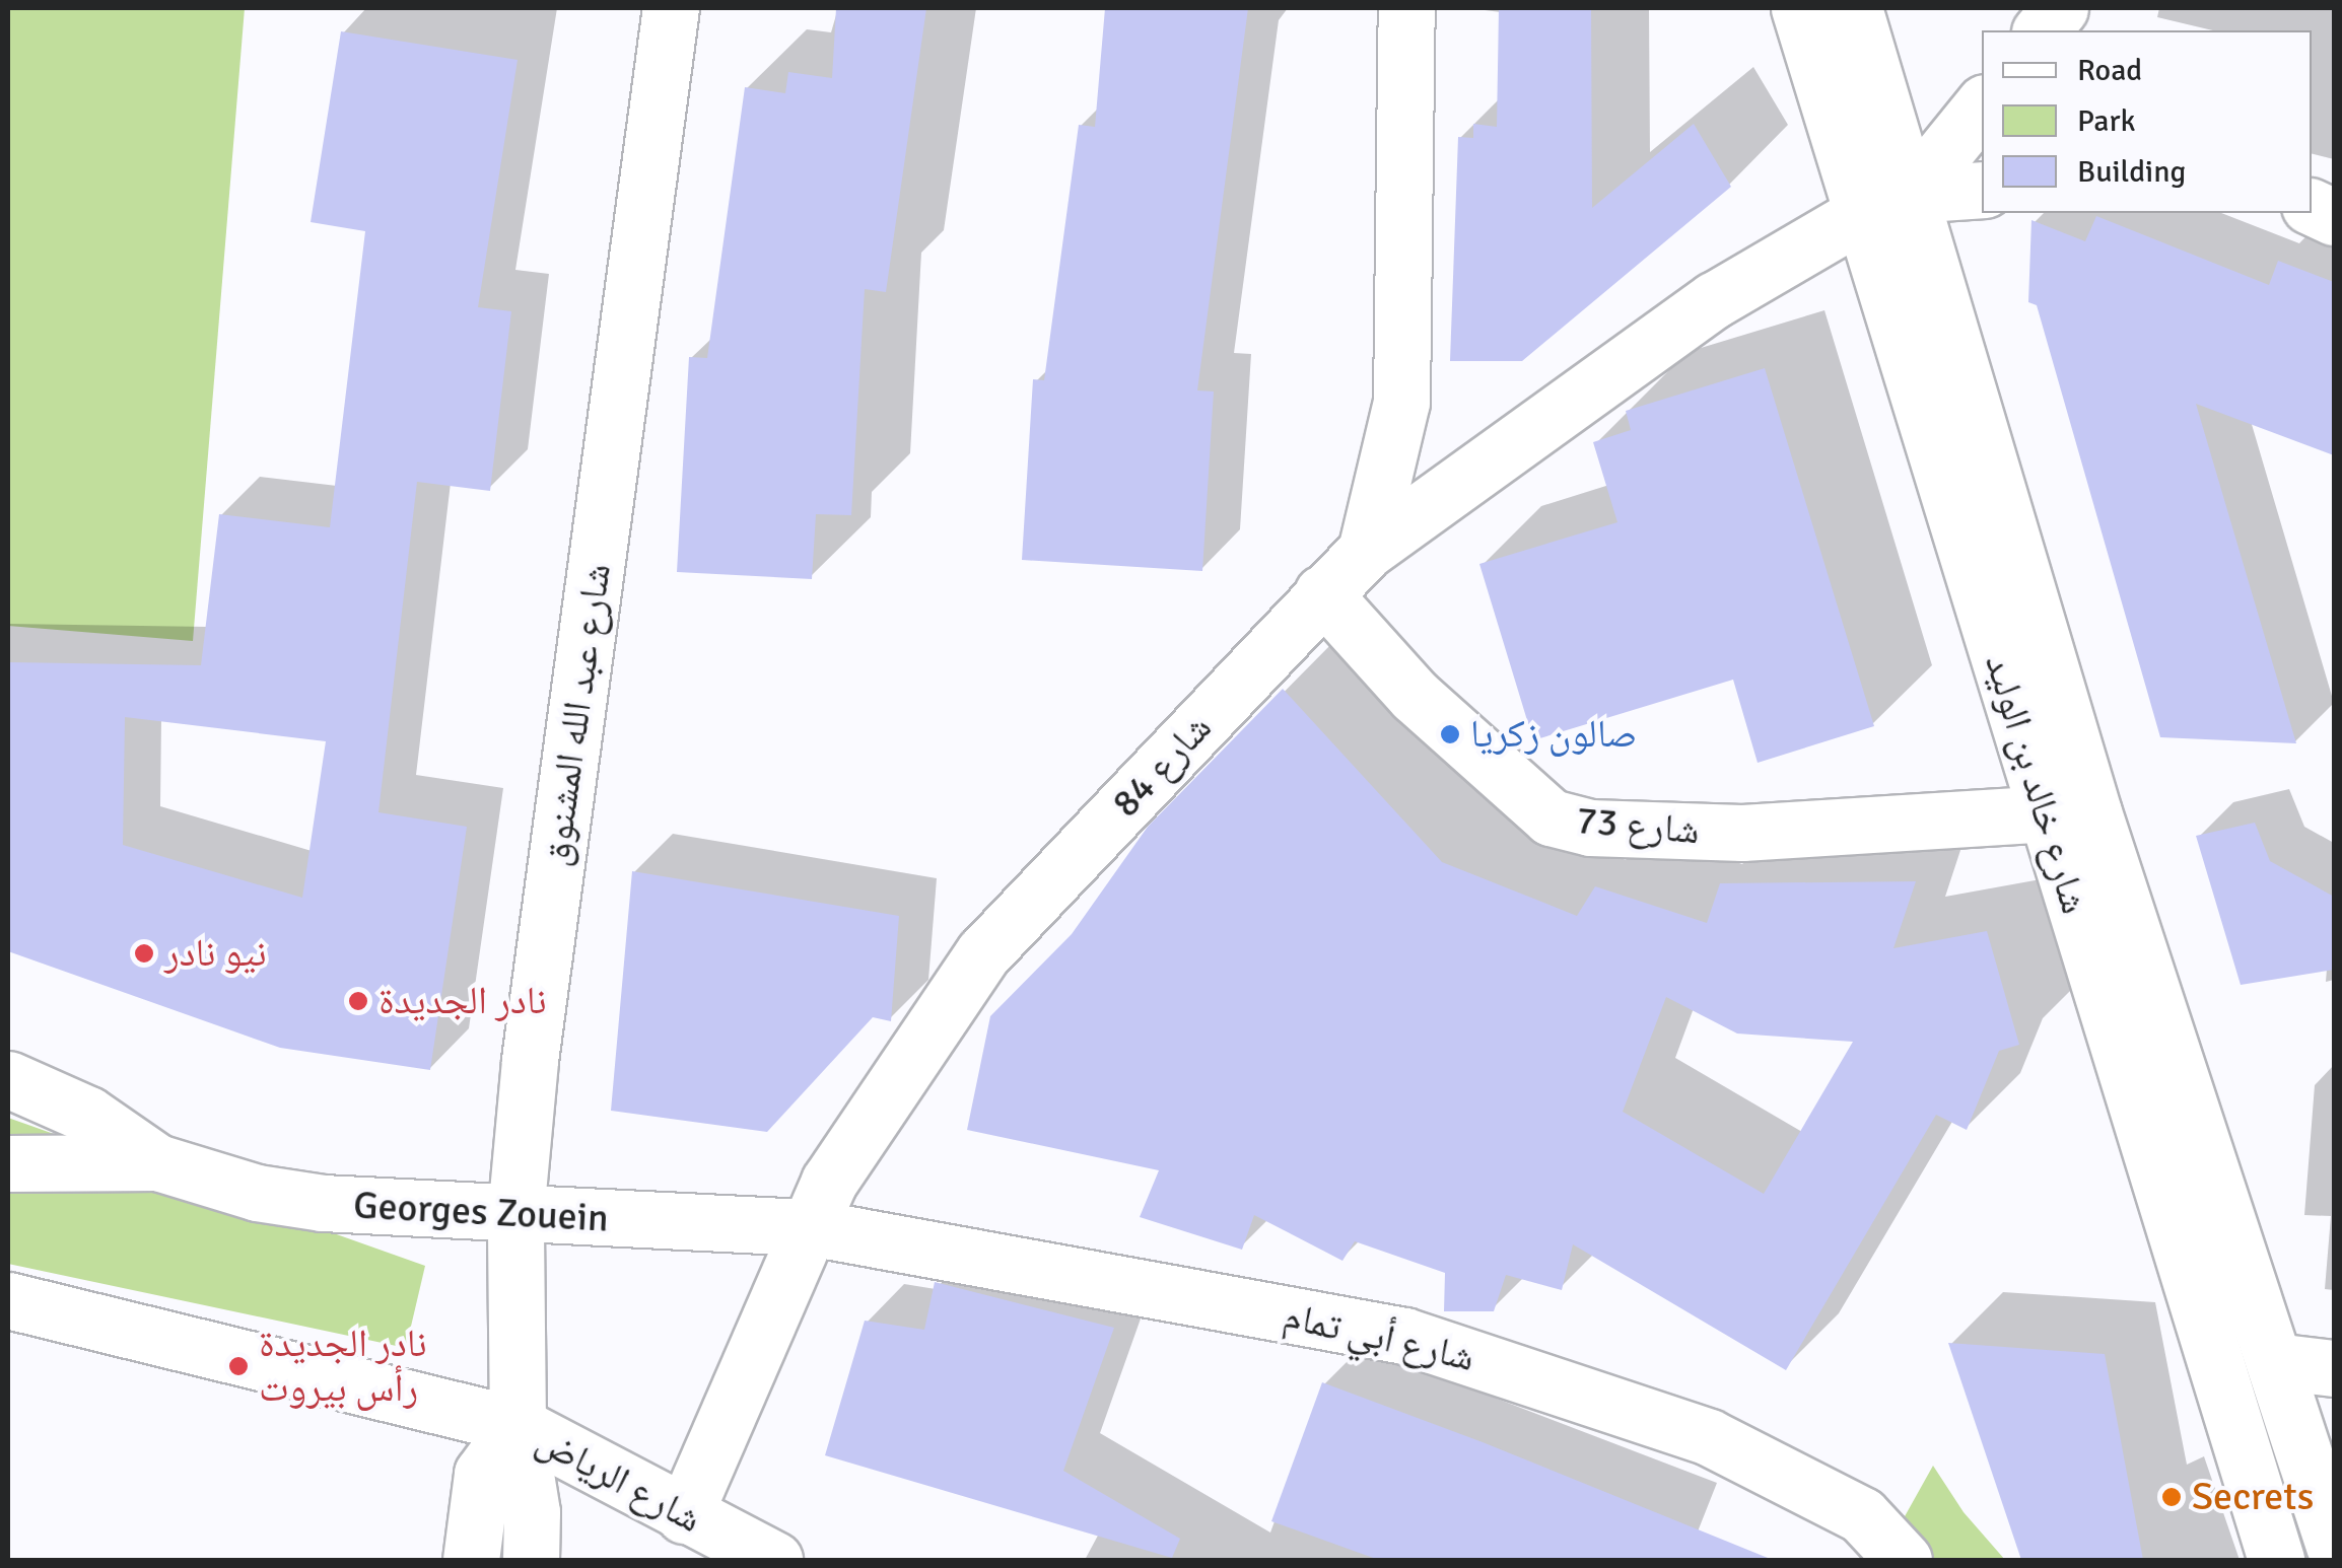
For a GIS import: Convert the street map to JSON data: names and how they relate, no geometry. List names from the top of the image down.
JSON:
{
  "streets": {
    "street": [
      "شارع عبد الله المشنوق",
      "شارع 84",
      "شارع خالد بن الوليد",
      "شارع 73",
      "Georges Zouein",
      "شارع أبي تمام",
      "شارع الرياض"
    ]
  },
  "crossings": [
    ["شارع عبد الله المشنوق", "Georges Zouein"],
    ["شارع عبد الله المشنوق", "شارع الرياض"],
    ["شارع 84", "شارع خالد بن الوليد"],
    ["شارع 84", "شارع 73"],
    ["شارع 84", "Georges Zouein"],
    ["شارع 84", "شارع أبي تمام"],
    ["شارع 84", "شارع الرياض"],
    ["شارع خالد بن الوليد", "شارع 73"],
    ["Georges Zouein", "شارع أبي تمام"]
  ],
  "places": [
    "صالون زكريا",
    "نيو نادر",
    "نادر الجديدة",
    "نادر الجديدة رأس بيروت",
    "Secrets"
  ],
  "legend": ["Road", "Park", "Building"]
}
